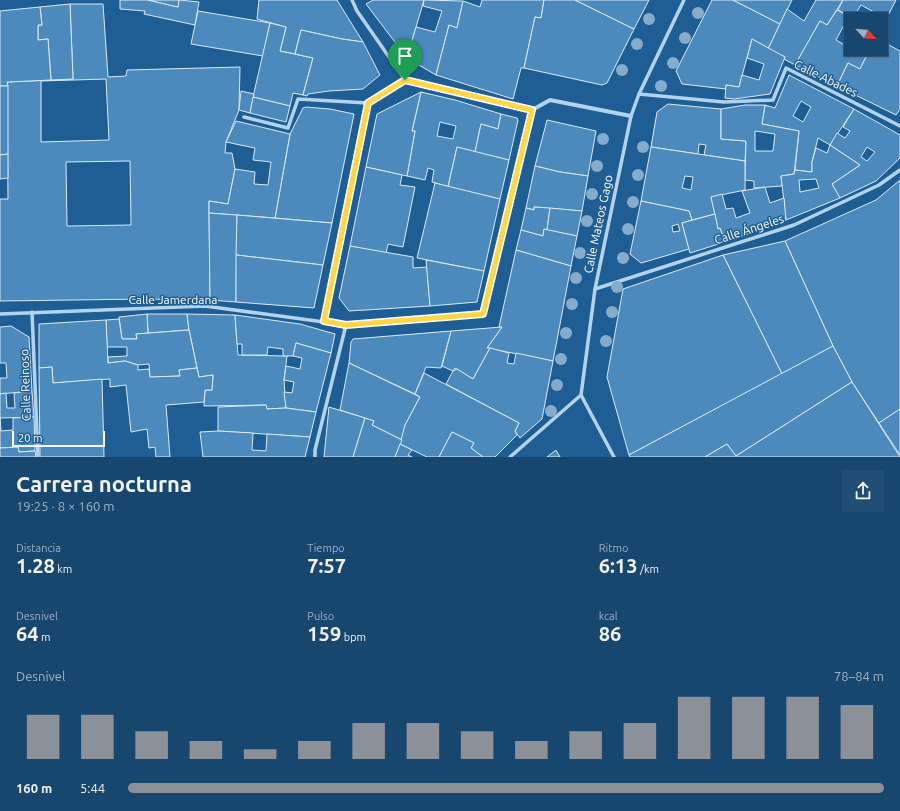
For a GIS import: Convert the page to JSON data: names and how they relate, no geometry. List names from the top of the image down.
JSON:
{
  "streets": {
    "street": [
      "Calle Abades",
      "Calle Mateos Gago",
      "Calle Ángeles",
      "Calle Jamerdana",
      "Calle Reinoso"
    ]
  },
  "crossings": [
    ["Calle Abades", "Calle Mateos Gago"],
    ["Calle Mateos Gago", "Calle Ángeles"],
    ["Calle Jamerdana", "Calle Reinoso"]
  ],
  "scale_bar": "20 m",
  "north": "bottom right",
  "page": {
    "scale": "20 m",
    "heading": ["Carrera nocturna", "19:25 · 8 × 160 m"],
    "stats": [
      ["Distancia", "1.28 km"],
      ["Tiempo", "7:57"],
      ["Ritmo", "6:13 /km"],
      ["Desnivel", "64 m"],
      ["Pulso", "159 bpm"],
      ["kcal", "86"]
    ],
    "chart": ["Desnivel", "78–84 m"],
    "list": [
      {
        "name": "160 m",
        "note": "5:44"
      }
    ]
  }
}
